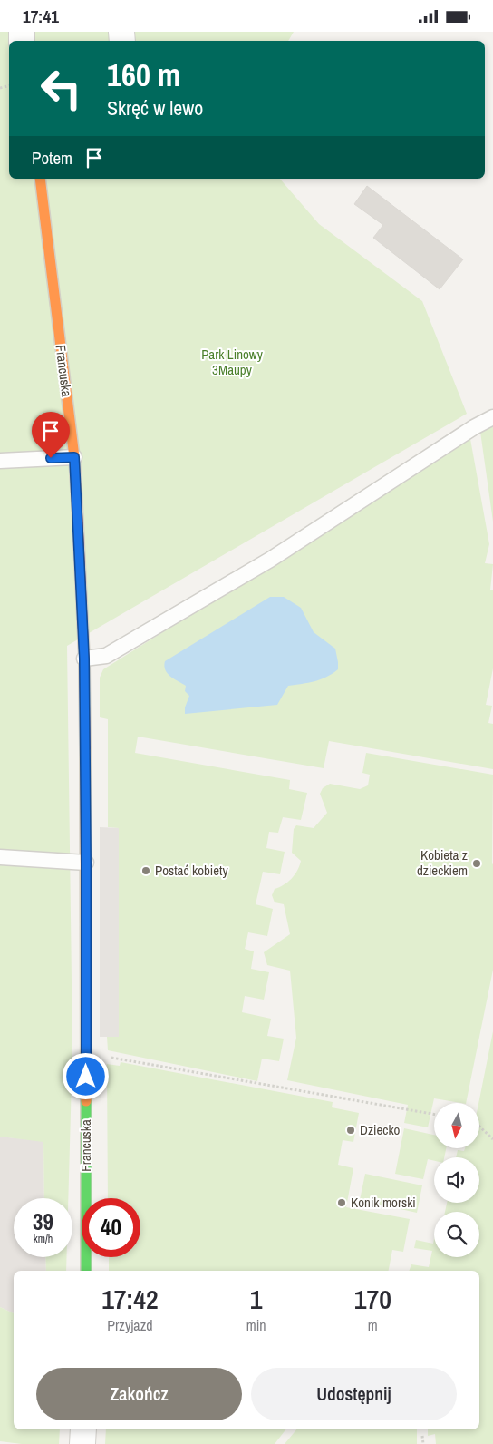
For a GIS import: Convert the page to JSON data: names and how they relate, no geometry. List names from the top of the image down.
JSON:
{
  "streets": {
    "street": ["Francuska"]
  },
  "parks": ["Park Linowy 3Maupy"],
  "places": [
    "Kobieta z dzieckiem",
    "Postać kobiety",
    "Dziecko",
    "Konik morski"
  ],
  "north": "bottom",
  "page": {
    "status": "17:41",
    "turn": ["160 m", "Skręć w lewo"],
    "then": "Potem",
    "speed": "39 km/h",
    "limit": "40",
    "eta": [
      "17:42",
      "Przyjazd",
      "1",
      "min",
      "170",
      "m"
    ],
    "buttons": ["Zakończ", "Udostępnij"]
  }
}
